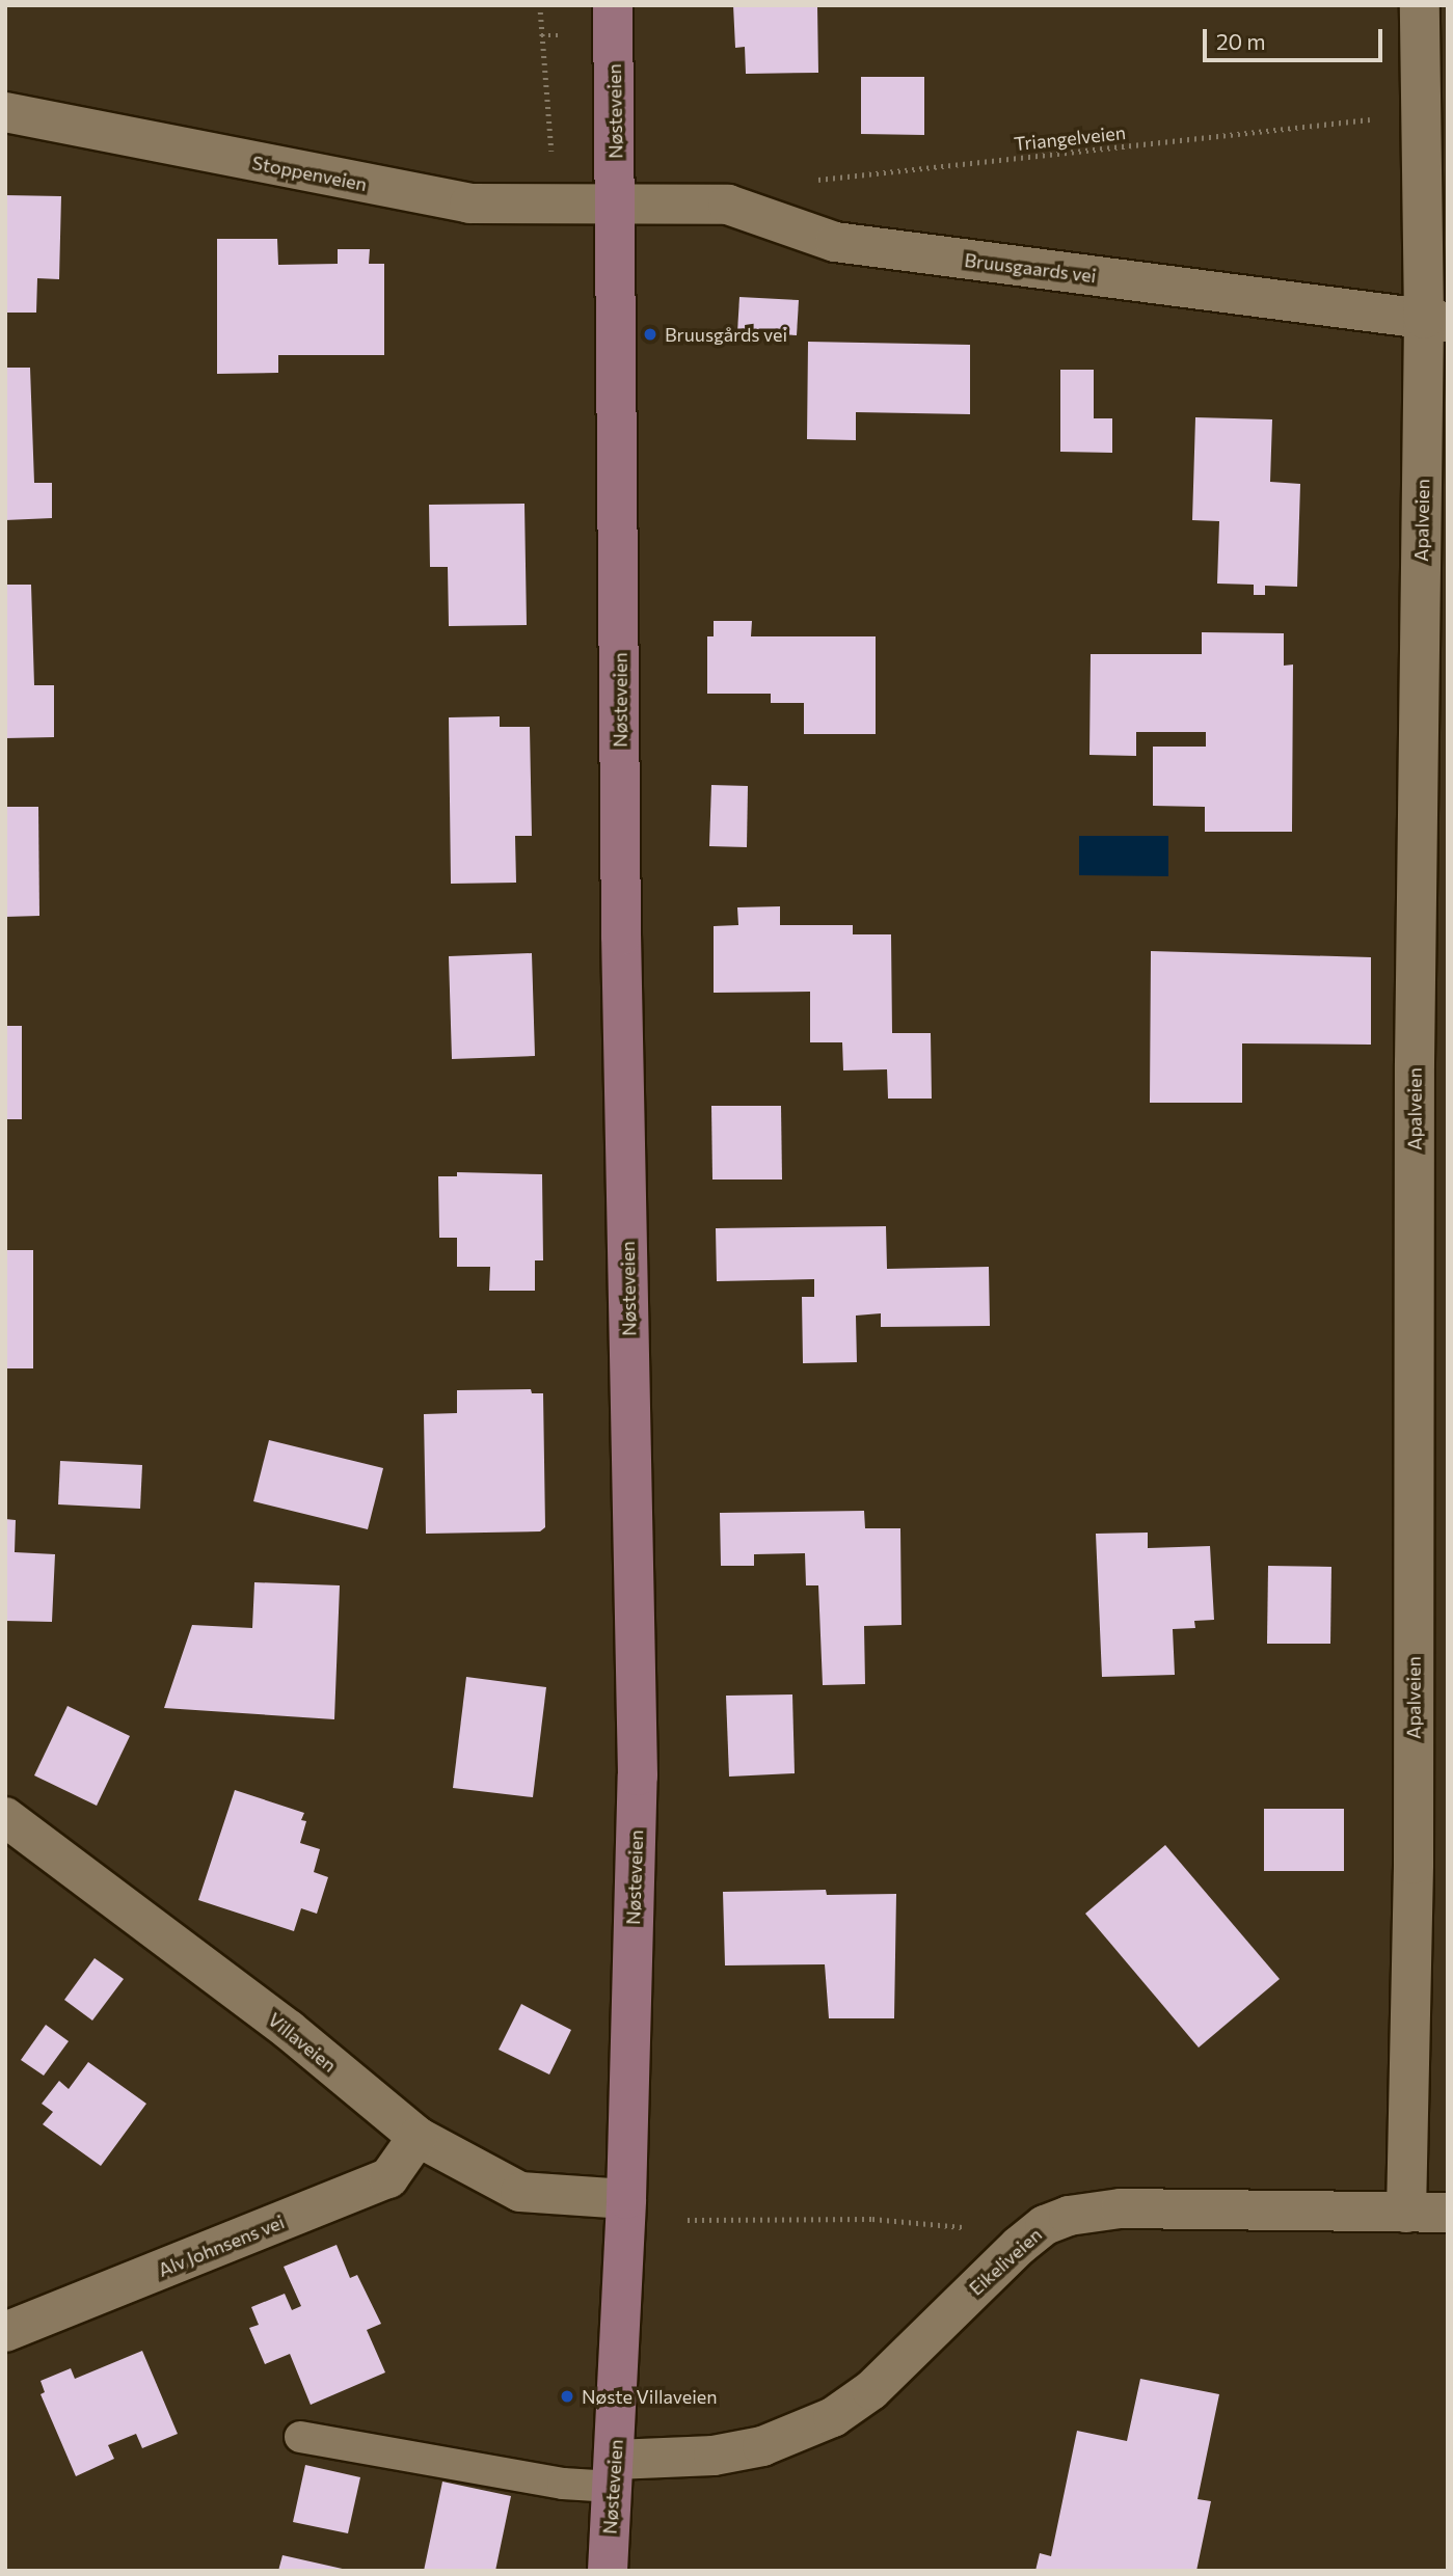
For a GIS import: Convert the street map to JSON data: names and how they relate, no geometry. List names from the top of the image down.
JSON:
{
  "streets": {
    "main road": ["Nøsteveien"],
    "street": [
      "Stoppenveien",
      "Bruusgaards vei",
      "Apalveien",
      "Villaveien",
      "Alv Johnsens vei",
      "Eikeliveien"
    ],
    "path": ["Triangelveien"]
  },
  "crossings": [
    ["Nøsteveien", "Stoppenveien"],
    ["Nøsteveien", "Bruusgaards vei"],
    ["Nøsteveien", "Villaveien"],
    ["Nøsteveien", "Eikeliveien"],
    ["Triangelveien", "Apalveien"],
    ["Stoppenveien", "Bruusgaards vei"],
    ["Bruusgaards vei", "Apalveien"],
    ["Apalveien", "Eikeliveien"],
    ["Villaveien", "Alv Johnsens vei"]
  ],
  "places": ["Bruusgårds vei", "Nøste Villaveien"],
  "scale_bar": "20 m"
}
